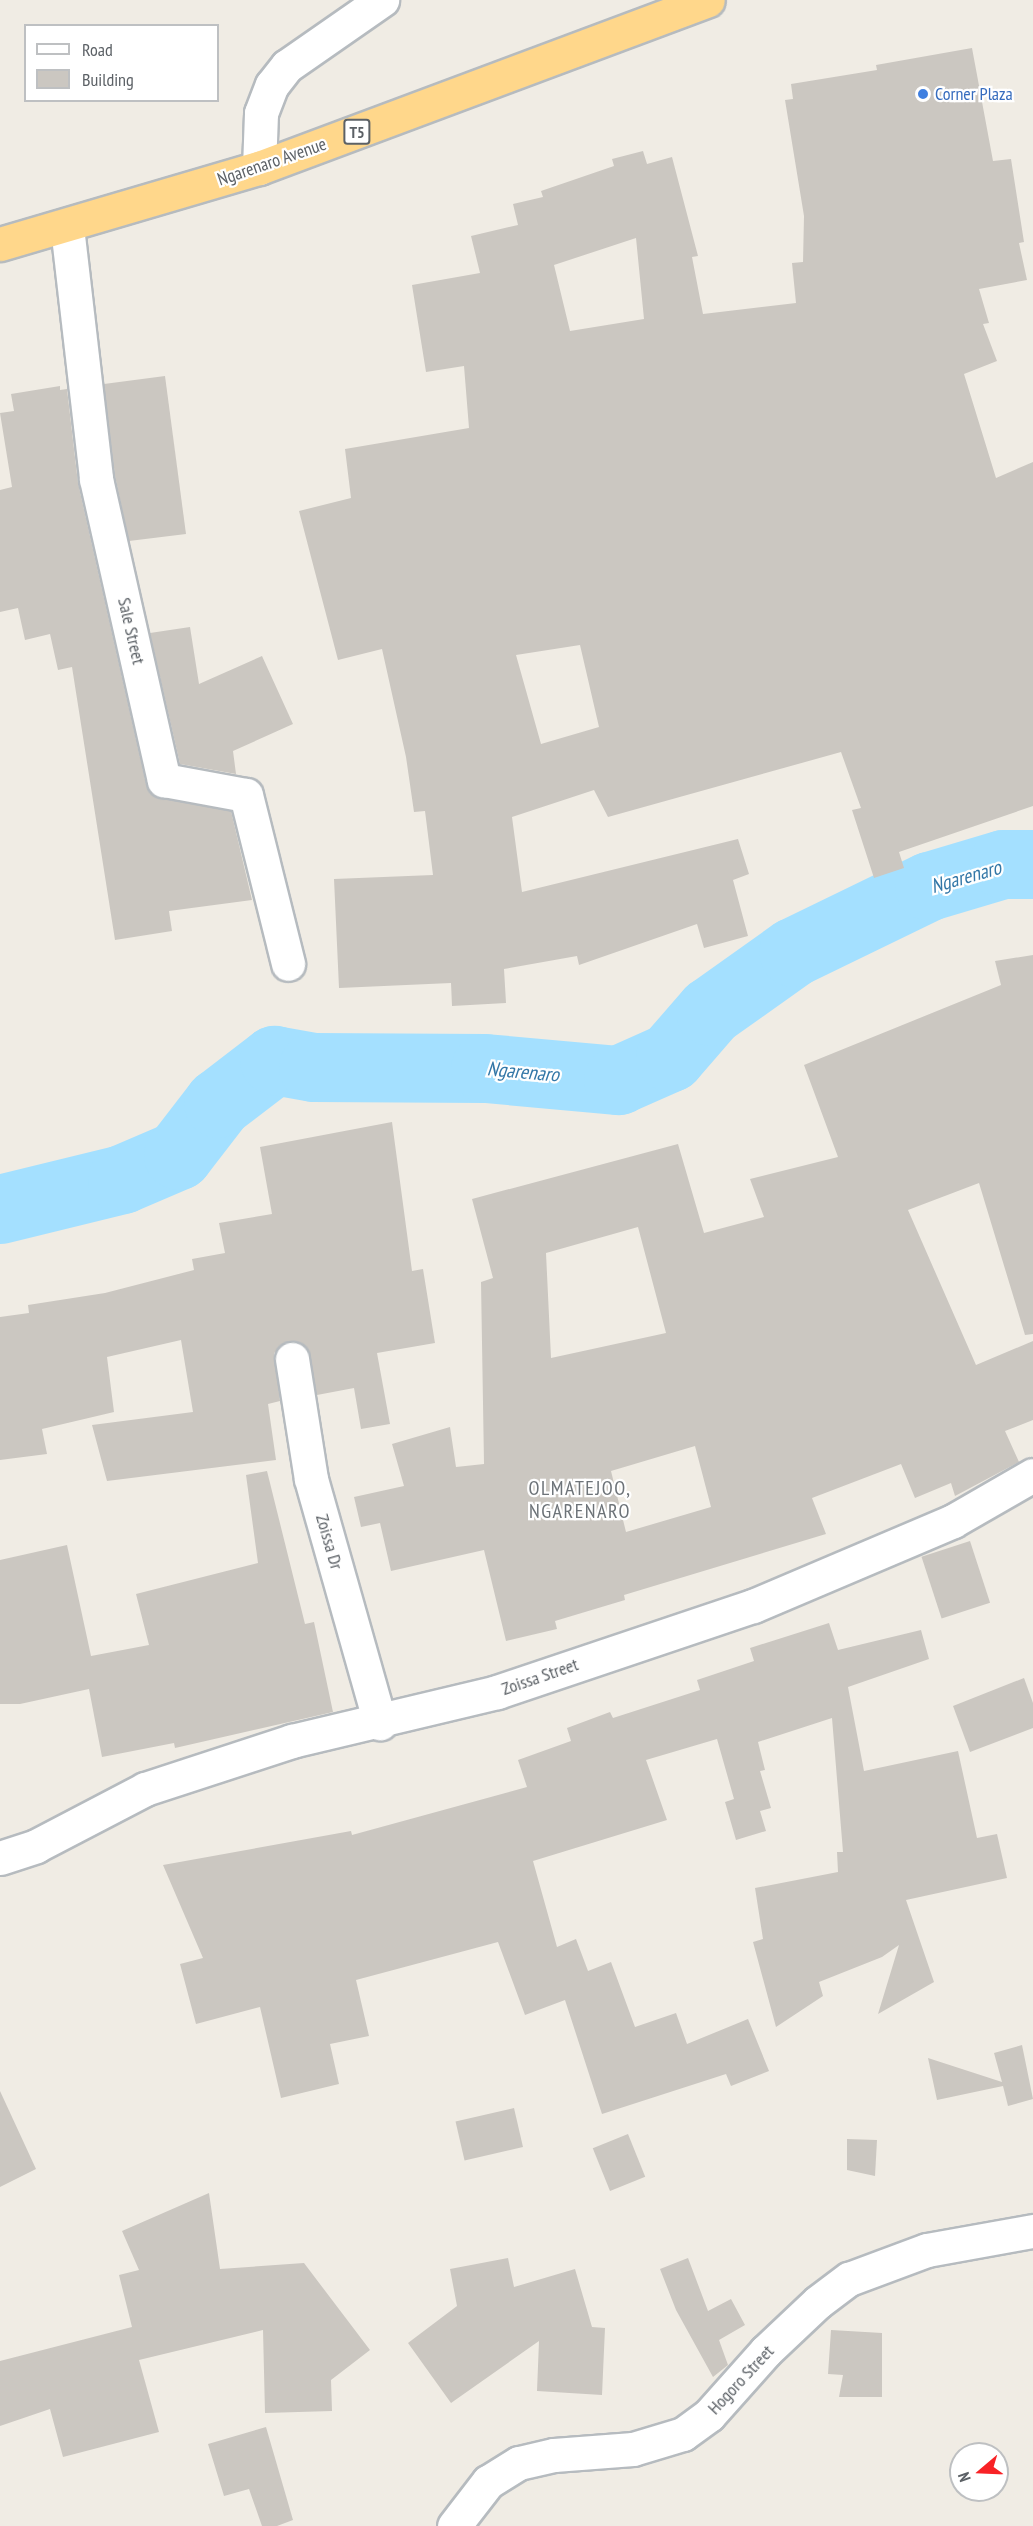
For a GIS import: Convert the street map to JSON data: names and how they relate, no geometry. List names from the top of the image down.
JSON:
{
  "streets": {
    "highway": ["T5", "Ngarenaro Avenue"],
    "street": [
      "Sale Street",
      "Zoissa Dr",
      "Zoissa Street",
      "Hogoro Street"
    ]
  },
  "crossings": [
    ["Ngarenaro Avenue", "Sale Street"],
    ["Zoissa Dr", "Zoissa Street"]
  ],
  "districts": ["OLMATEJOO, NGARENARO"],
  "water": ["Ngarenaro"],
  "places": ["Corner Plaza"],
  "legend": ["Road", "Building"],
  "north": "left"
}
